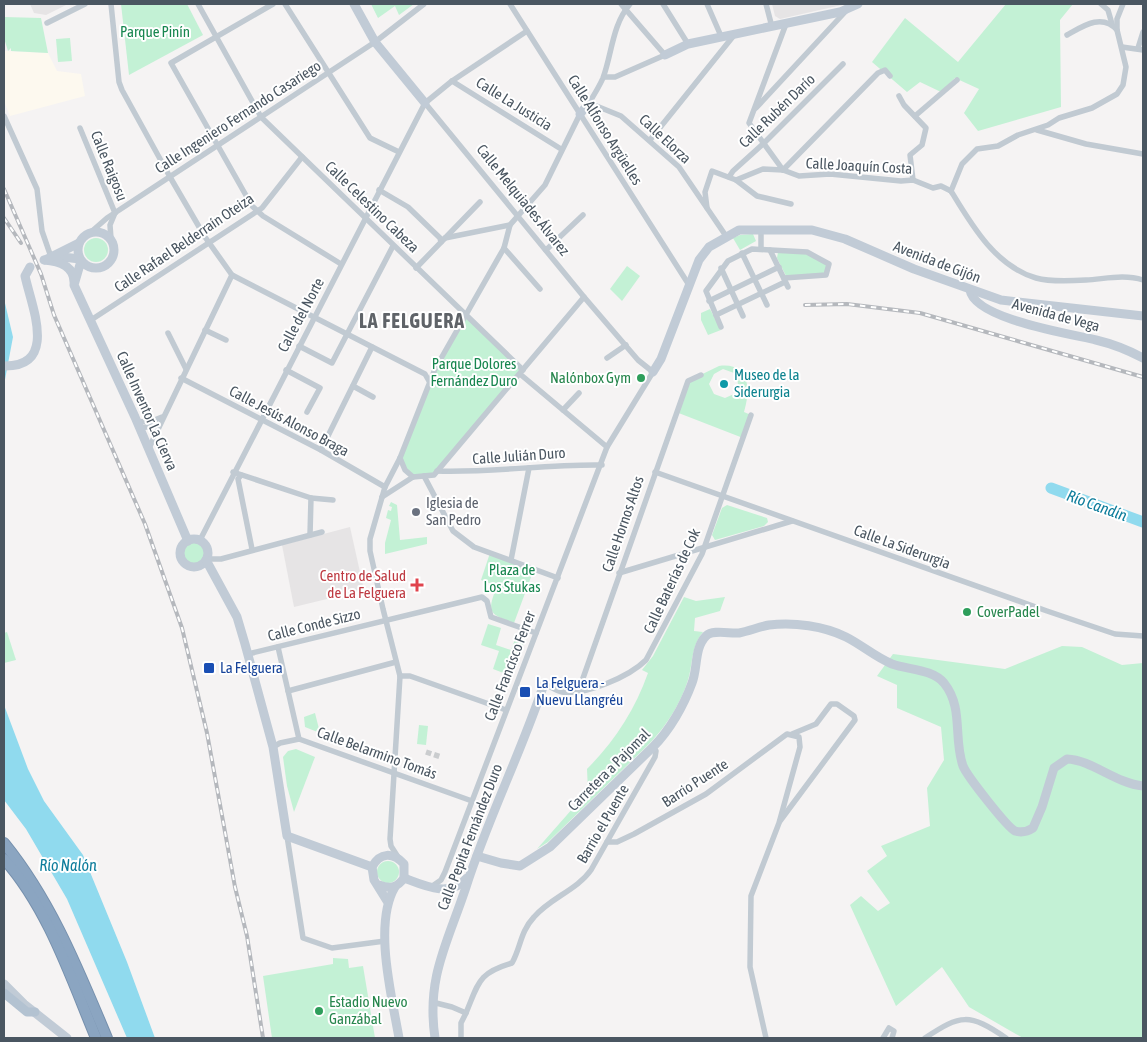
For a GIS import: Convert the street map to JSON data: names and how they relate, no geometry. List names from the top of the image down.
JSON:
{
  "streets": {
    "street": [
      "Calle La Justicia",
      "Calle Rubén Darío",
      "Calle Ingeniero Fernando Casariego",
      "Calle Alfonso Argüelles",
      "Calle Elorza",
      "Calle Raigosu",
      "Calle Joaquín Costa",
      "Calle Melquiades Álvarez",
      "Calle Celestino Cabeza",
      "Calle Rafael Belderraín Oteiza",
      "Avenida de Gijón",
      "Calle del Norte",
      "Avenida de Vega",
      "Calle Inventor La Cierva",
      "Calle Jesús Alonso Braga",
      "Calle Julián Duro",
      "Calle Hornos Altos",
      "Calle La Siderurgia",
      "Calle Baterías de Cok",
      "Calle Conde Sizzo",
      "Calle Francisco Ferrer",
      "Calle Belarmino Tomás",
      "Carretera a Pajomal",
      "Barrio Puente",
      "Barrio el Puente",
      "Calle Pepita Fernández Duro"
    ]
  },
  "crossings": [
    ["Calle Ingeniero Fernando Casariego", "Calle Raigosu"],
    ["Calle Ingeniero Fernando Casariego", "Calle Melquiades Álvarez"],
    ["Calle Ingeniero Fernando Casariego", "Calle Celestino Cabeza"],
    ["Calle Elorza", "Avenida de Gijón"],
    ["Calle Melquiades Álvarez", "Calle del Norte"],
    ["Calle Melquiades Álvarez", "Calle Francisco Ferrer"],
    ["Calle Celestino Cabeza", "Calle Rafael Belderraín Oteiza"],
    ["Calle Celestino Cabeza", "Calle del Norte"],
    ["Calle Celestino Cabeza", "Calle Francisco Ferrer"],
    ["Calle Rafael Belderraín Oteiza", "Calle Inventor La Cierva"],
    ["Avenida de Gijón", "Avenida de Vega"],
    ["Calle del Norte", "Calle Inventor La Cierva"],
    ["Calle del Norte", "Calle Jesús Alonso Braga"],
    ["Calle Julián Duro", "Calle Francisco Ferrer"],
    ["Calle Hornos Altos", "Calle La Siderurgia"],
    ["Calle Hornos Altos", "Calle Baterías de Cok"],
    ["Calle La Siderurgia", "Calle Baterías de Cok"],
    ["Calle Baterías de Cok", "Calle Pepita Fernández Duro"],
    ["Calle Conde Sizzo", "Calle Francisco Ferrer"],
    ["Calle Francisco Ferrer", "Calle Belarmino Tomás"],
    ["Carretera a Pajomal", "Barrio el Puente"],
    ["Carretera a Pajomal", "Calle Pepita Fernández Duro"],
    ["Barrio Puente", "Barrio el Puente"]
  ],
  "districts": ["LA FELGUERA"],
  "water": ["Río Candín", "Río Nalón"],
  "parks": ["Parque Pinín", "Parque Dolores Fernández Duro", "Plaza de Los Stukas"],
  "places": {
    "other": [
      "Nalónbox Gym",
      "Museo de la Siderurgia",
      "Iglesia de San Pedro",
      "CoverPadel",
      "Estadio Nuevo Ganzábal"
    ],
    "health": ["Centro de Salud de La Felguera"],
    "transit": ["La Felguera", "La Felguera - Nuevu Llangréu"]
  }
}
